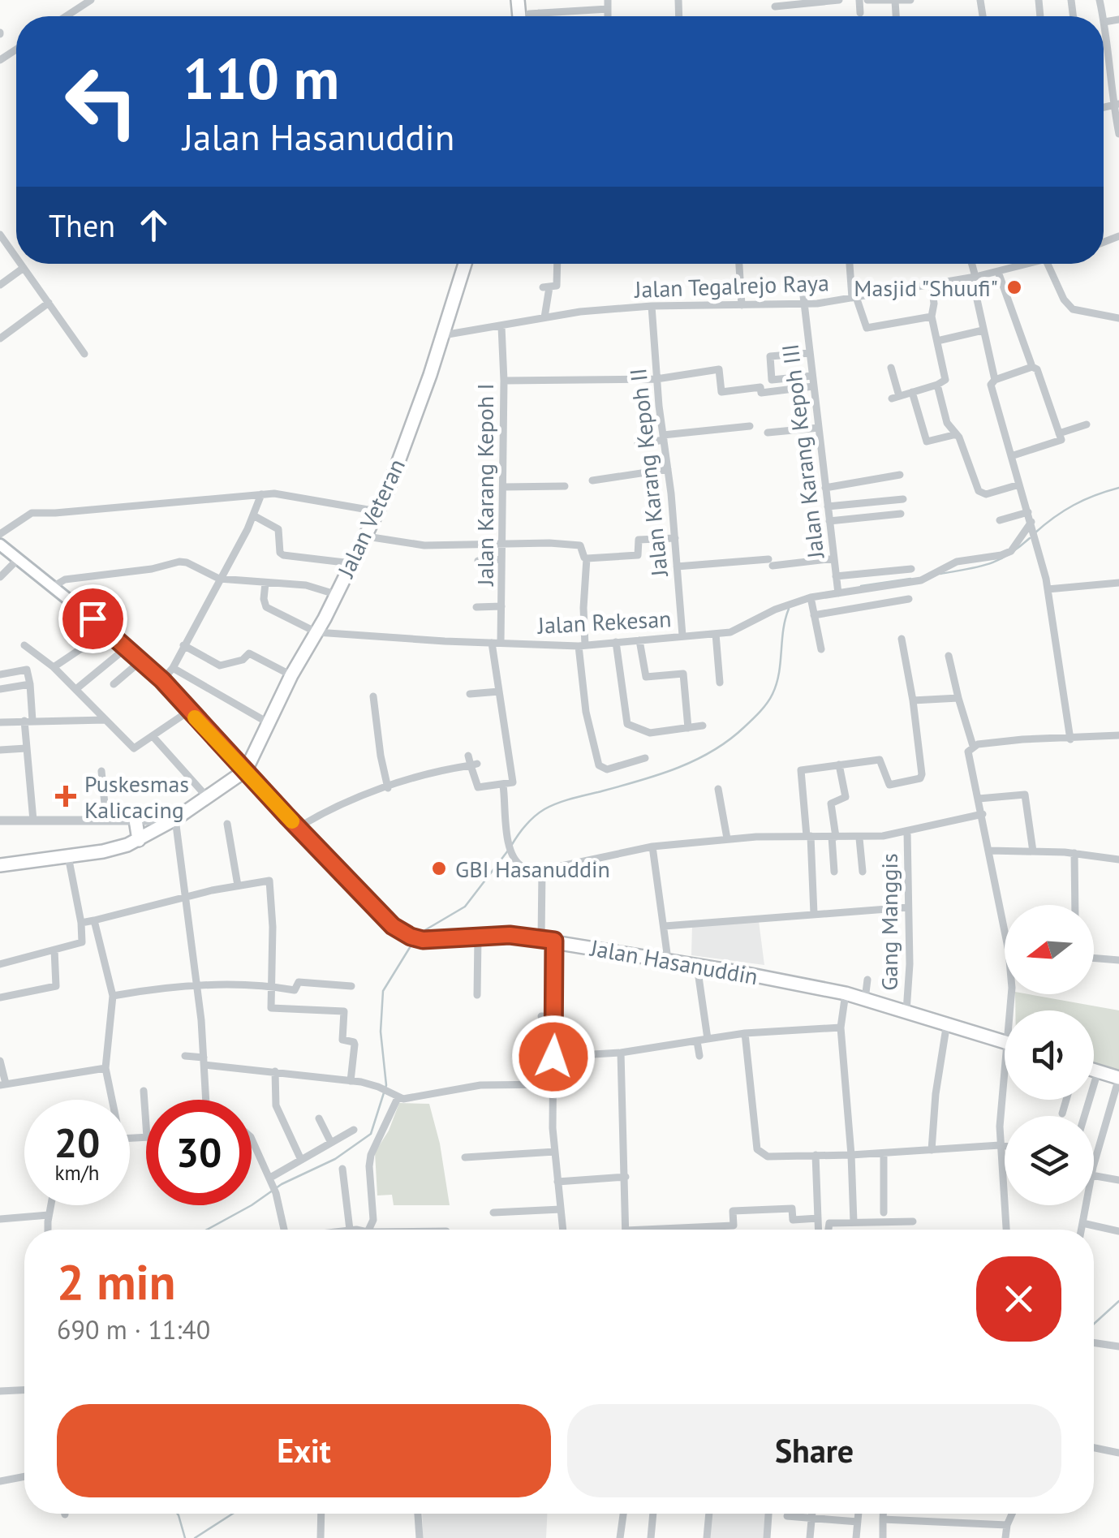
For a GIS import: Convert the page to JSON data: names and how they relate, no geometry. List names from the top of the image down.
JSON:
{
  "streets": {
    "main road": ["Jalan Veteran", "Jalan Hasanuddin"],
    "street": [
      "Jalan Tegalrejo Raya",
      "Jalan Karang Kepoh III",
      "Jalan Karang Kepoh II",
      "Jalan Karang Kepoh I",
      "Jalan Rekesan",
      "Gang Manggis"
    ]
  },
  "crossings": [
    ["Jalan Tegalrejo Raya", "Jalan Karang Kepoh III"],
    ["Jalan Tegalrejo Raya", "Jalan Karang Kepoh II"],
    ["Jalan Tegalrejo Raya", "Jalan Karang Kepoh I"],
    ["Jalan Tegalrejo Raya", "Jalan Veteran"],
    ["Jalan Karang Kepoh III", "Jalan Rekesan"],
    ["Jalan Karang Kepoh II", "Jalan Rekesan"],
    ["Jalan Karang Kepoh I", "Jalan Rekesan"],
    ["Jalan Veteran", "Jalan Rekesan"],
    ["Jalan Veteran", "Jalan Hasanuddin"],
    ["Gang Manggis", "Jalan Hasanuddin"]
  ],
  "places": {
    "other": ["Masjid \"Shuufi\"", "GBI Hasanuddin"],
    "health": ["Puskesmas Kalicacing"]
  },
  "north": "left",
  "page": {
    "turn": ["110 m", "Jalan Hasanuddin"],
    "then": "Then",
    "speed": "20 km/h",
    "limit": "30",
    "heading": ["2 min", "690 m · 11:40"],
    "buttons": ["Exit", "Share"]
  }
}
